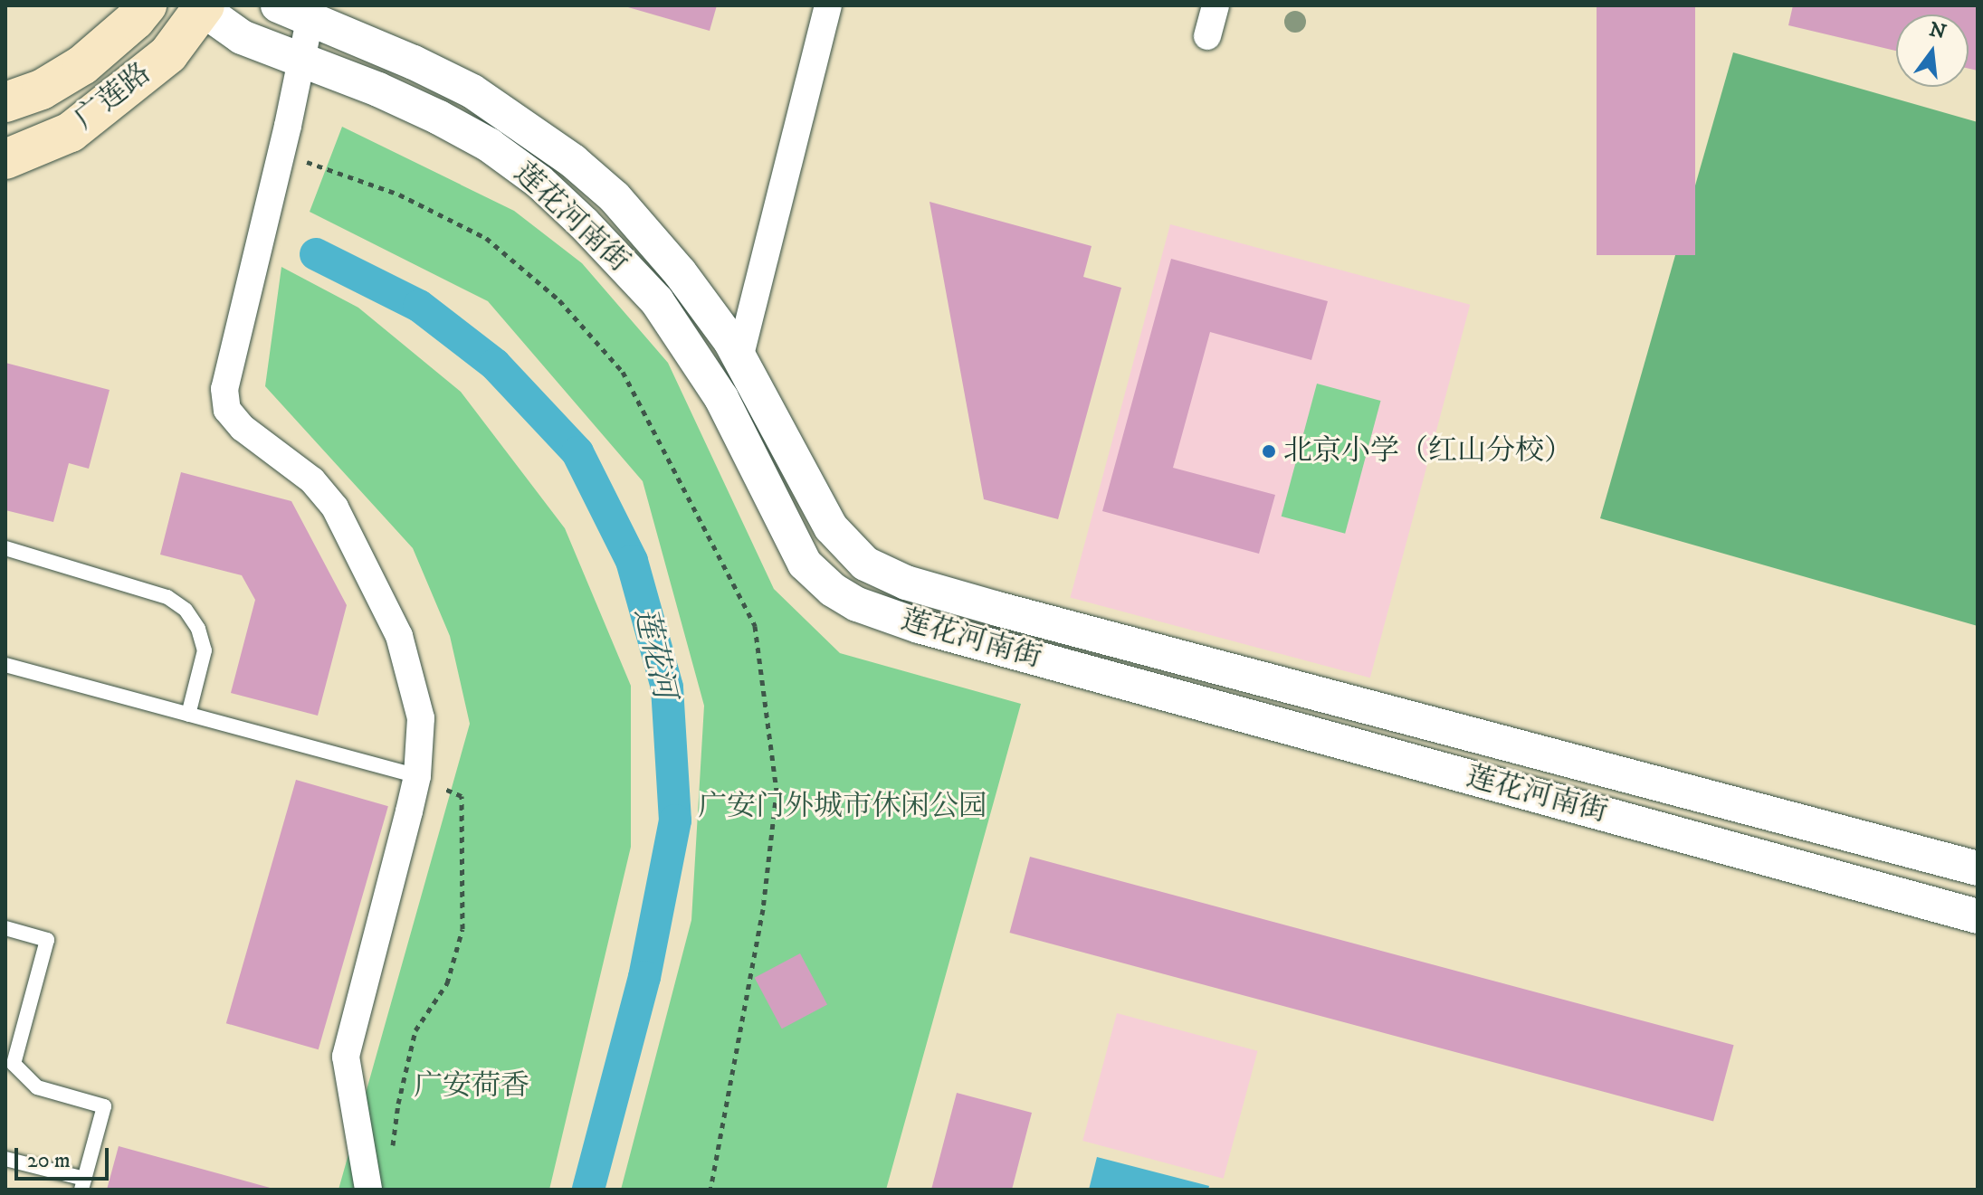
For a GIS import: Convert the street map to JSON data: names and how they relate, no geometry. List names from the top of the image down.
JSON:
{
  "streets": {
    "main road": ["广莲路"],
    "street": ["莲花河南街"]
  },
  "crossings": [
    ["广莲路", "莲花河南街"]
  ],
  "water": ["莲花河"],
  "parks": ["广安门外城市休闲公园", "广安荷香"],
  "places": ["北京小学（红山分校）"],
  "scale_bar": "20 m",
  "north": "top"
}
